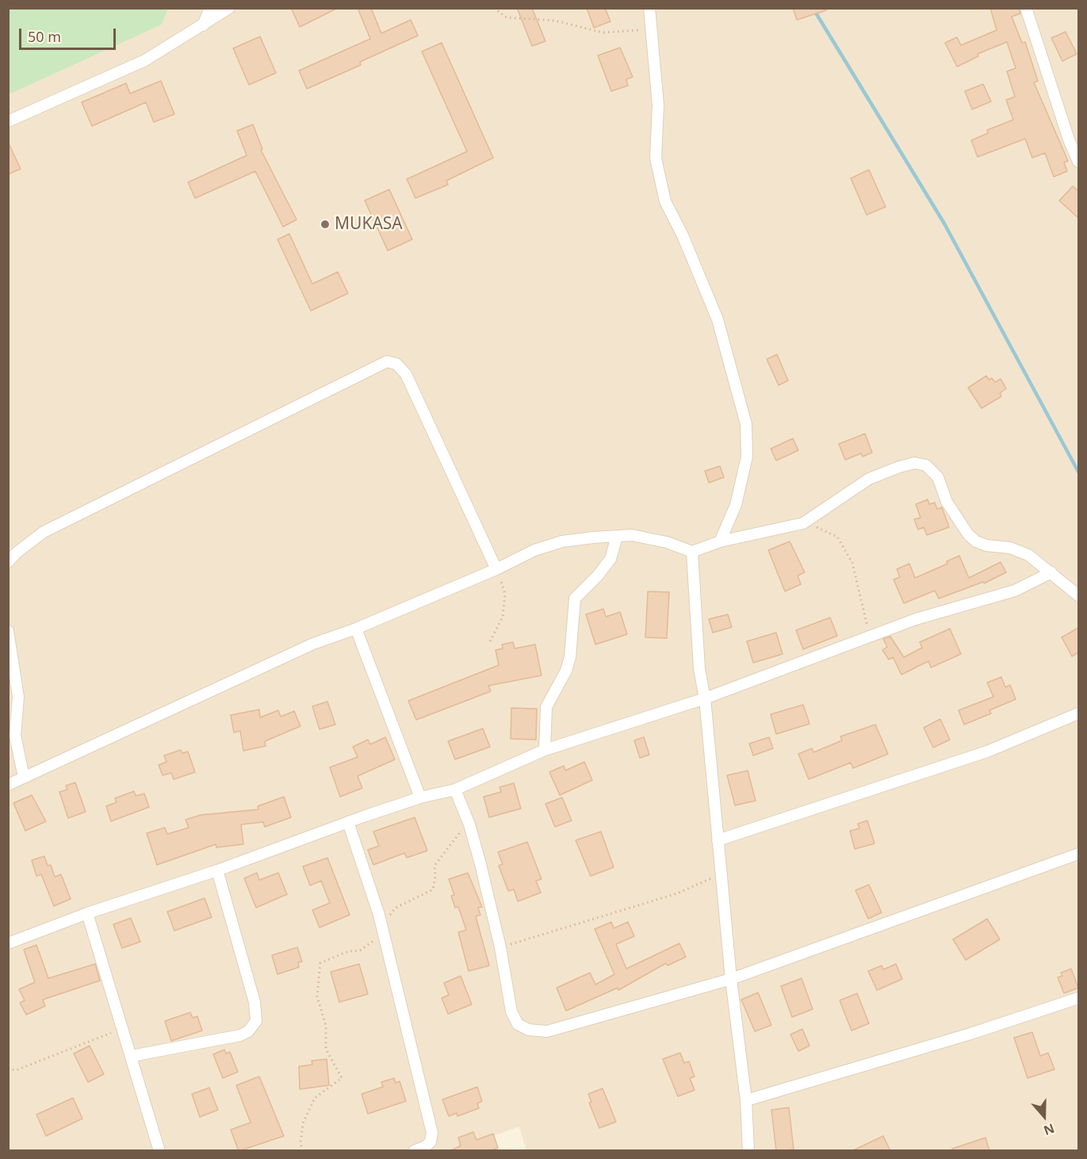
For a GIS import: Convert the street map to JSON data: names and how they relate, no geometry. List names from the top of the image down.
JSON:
{
  "places": ["MUKASA"],
  "scale_bar": "50 m",
  "north": "bottom"
}
